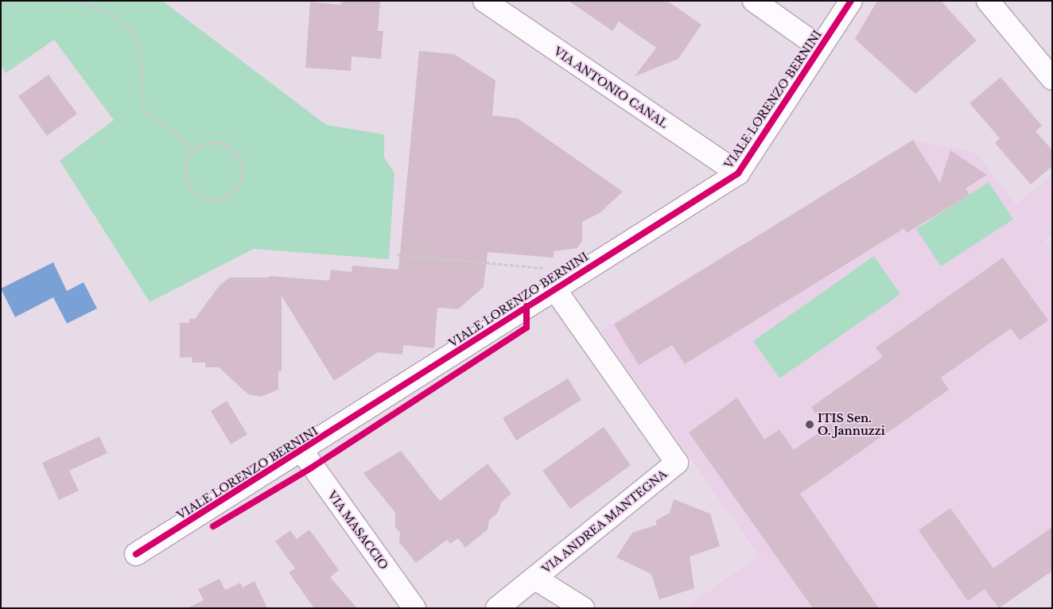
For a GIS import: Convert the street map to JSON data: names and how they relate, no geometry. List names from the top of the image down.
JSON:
{
  "streets": {
    "street": [
      "VIA ANTONIO CANAL",
      "VIALE LORENZO BERNINI",
      "VIA ANDREA MANTEGNA",
      "VIA MASACCIO"
    ]
  },
  "crossings": [
    ["VIA ANTONIO CANAL", "VIALE LORENZO BERNINI"],
    ["VIALE LORENZO BERNINI", "VIA ANDREA MANTEGNA"],
    ["VIALE LORENZO BERNINI", "VIA MASACCIO"]
  ],
  "places": ["ITIS Sen. O. Jannuzzi"]
}
